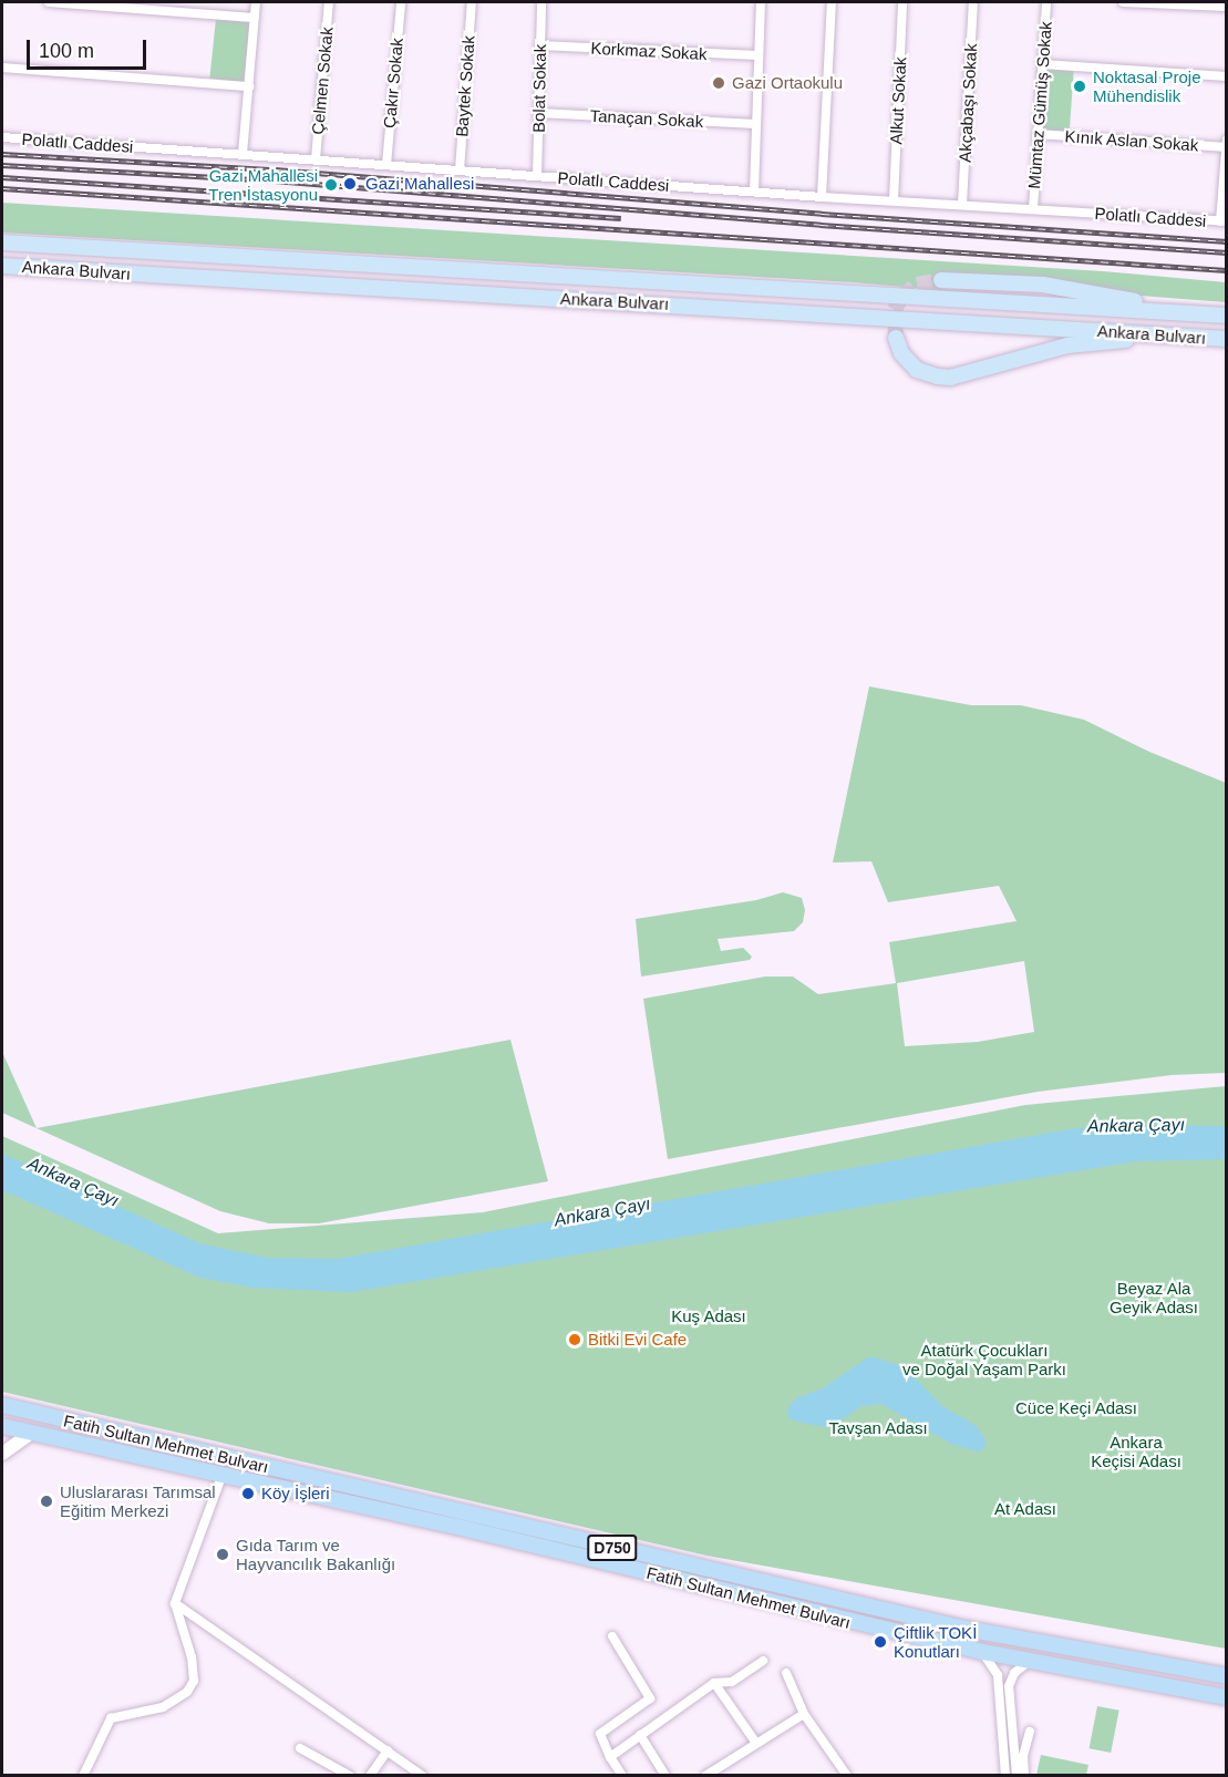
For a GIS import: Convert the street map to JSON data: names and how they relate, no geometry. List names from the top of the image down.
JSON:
{
  "streets": {
    "highway": ["Fatih Sultan Mehmet Bulvarı", "D750"],
    "main road": ["Ankara Bulvarı"],
    "street": [
      "Korkmaz Sokak",
      "Çelmen Sokak",
      "Çakır Sokak",
      "Baytek Sokak",
      "Bolat Sokak",
      "Alkut Sokak",
      "Akçabaşı Sokak",
      "Mümtaz Gümüş Sokak",
      "Tanaçan Sokak",
      "Kınık Aslan Sokak",
      "Polatlı Caddesi"
    ]
  },
  "crossings": [
    ["Korkmaz Sokak", "Bolat Sokak"],
    ["Çelmen Sokak", "Polatlı Caddesi"],
    ["Çakır Sokak", "Polatlı Caddesi"],
    ["Baytek Sokak", "Polatlı Caddesi"],
    ["Bolat Sokak", "Tanaçan Sokak"],
    ["Bolat Sokak", "Polatlı Caddesi"],
    ["Alkut Sokak", "Polatlı Caddesi"],
    ["Akçabaşı Sokak", "Polatlı Caddesi"],
    ["Mümtaz Gümüş Sokak", "Kınık Aslan Sokak"],
    ["Mümtaz Gümüş Sokak", "Polatlı Caddesi"]
  ],
  "water": ["Ankara Çayı"],
  "parks": [
    "Beyaz Ala Geyik Adası",
    "Kuş Adası",
    "Atatürk Çocukları ve Doğal Yaşam Parkı",
    "Cüce Keçi Adası",
    "Tavşan Adası",
    "Ankara Keçisi Adası",
    "At Adası"
  ],
  "places": [
    "Gazi Ortaokulu",
    "Noktasal Proje Mühendislik",
    "Gazi Mahallesi",
    "Gazi Mahallesi Tren İstasyonu",
    "Bitki Evi Cafe",
    "Köy İşleri",
    "Uluslararası Tarımsal Eğitim Merkezi",
    "Gıda Tarım ve Hayvancılık Bakanlığı",
    "Çiftlik TOKİ Konutları"
  ],
  "scale_bar": "100 m"
}
